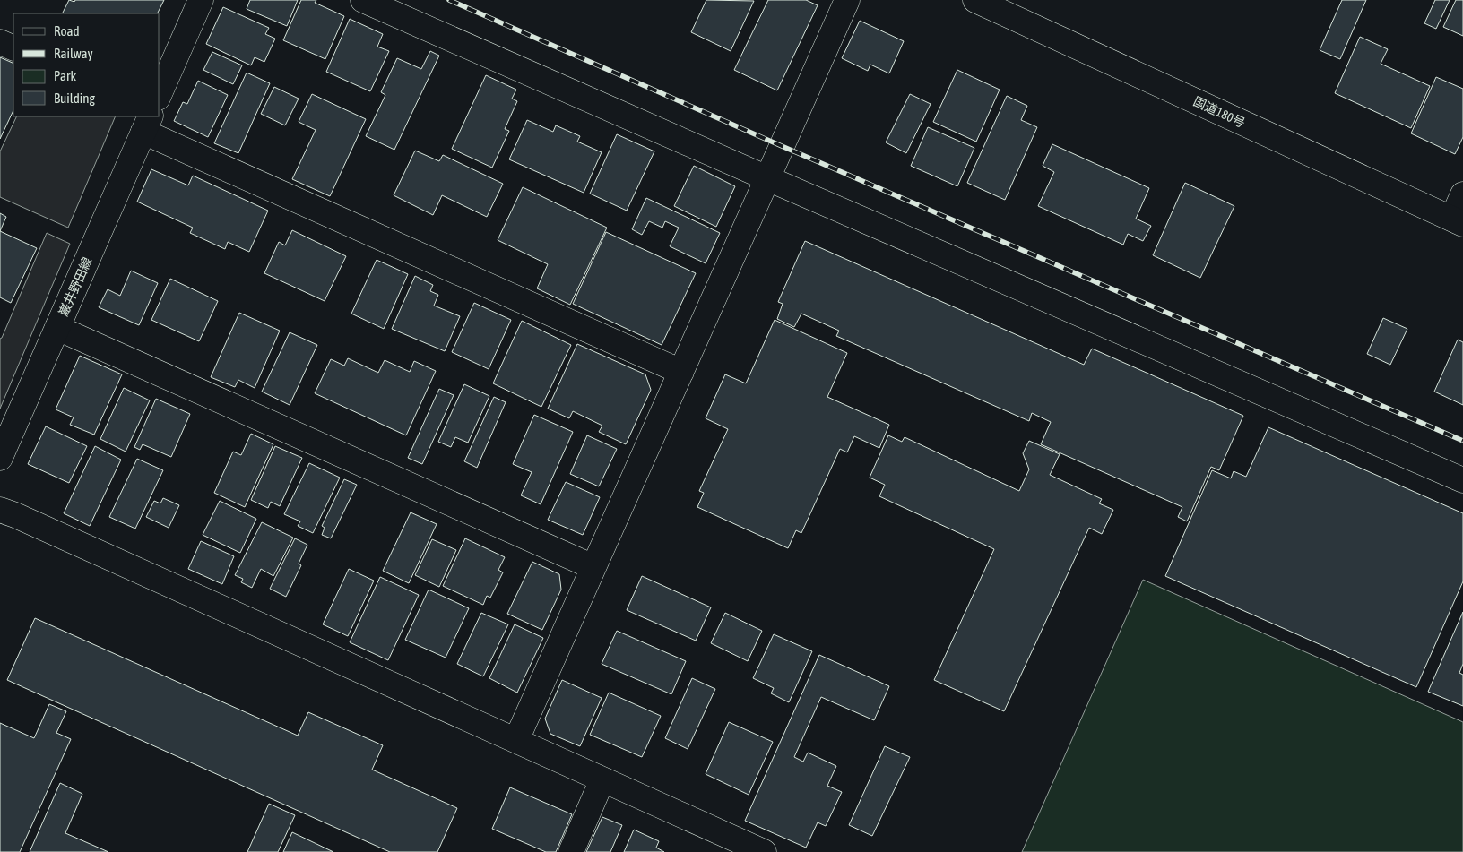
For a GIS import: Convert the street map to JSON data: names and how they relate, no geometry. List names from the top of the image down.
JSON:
{
  "streets": {
    "main road": ["国道180号", "巌井野田線"]
  },
  "legend": [
    "Road",
    "Railway",
    "Park",
    "Building"
  ]
}
